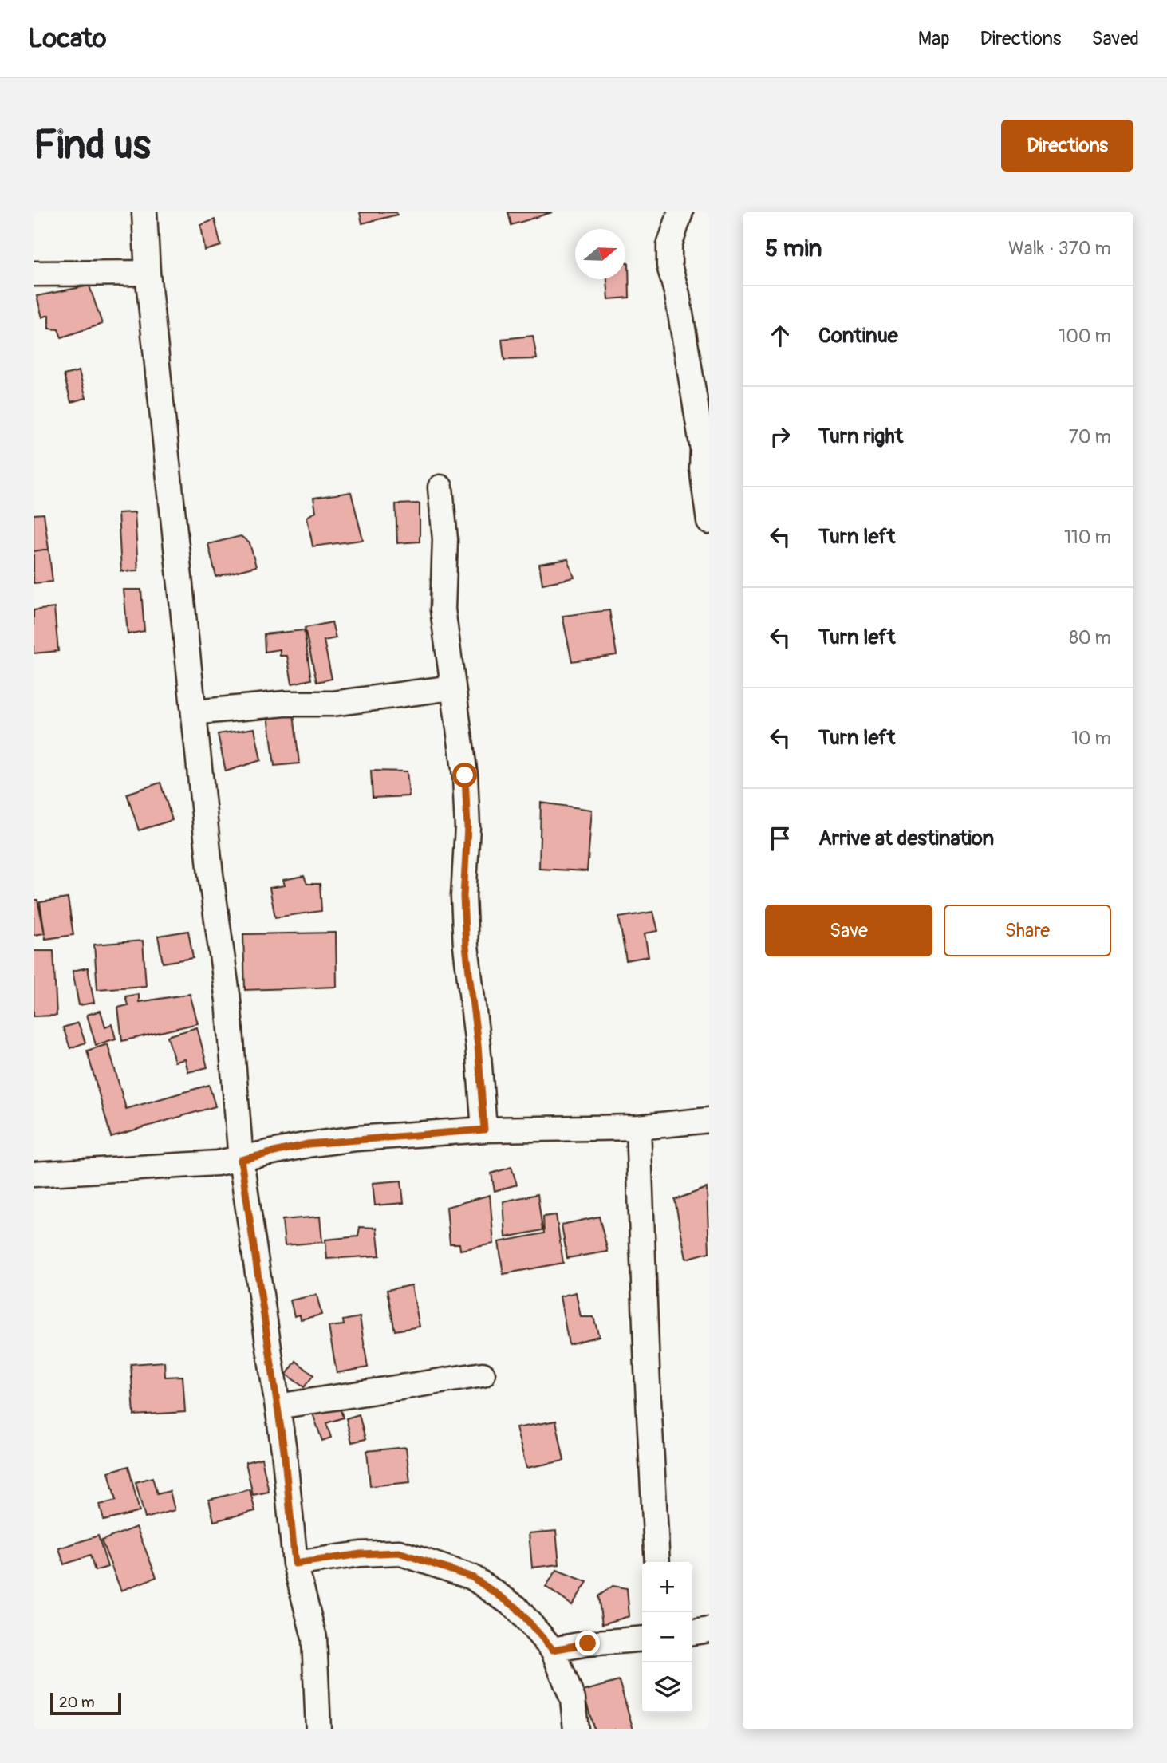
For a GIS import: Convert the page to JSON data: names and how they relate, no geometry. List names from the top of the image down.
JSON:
{
  "scale_bar": "20 m",
  "north": "right",
  "page": {
    "header": "Locato",
    "nav": ["Map", "Directions", "Saved"],
    "buttons": [
      "Directions",
      ["Save", "Share"]
    ],
    "title": "Find us",
    "heading": ["5 min", "Walk · 370 m"],
    "list": [
      ["Continue", "100 m"],
      ["Turn right", "70 m"],
      ["Turn left", "110 m"],
      ["Turn left", "80 m"],
      ["Turn left", "10 m"],
      "Arrive at destination"
    ],
    "map_buttons": ["+", "−"],
    "scale": "20 m"
  }
}
